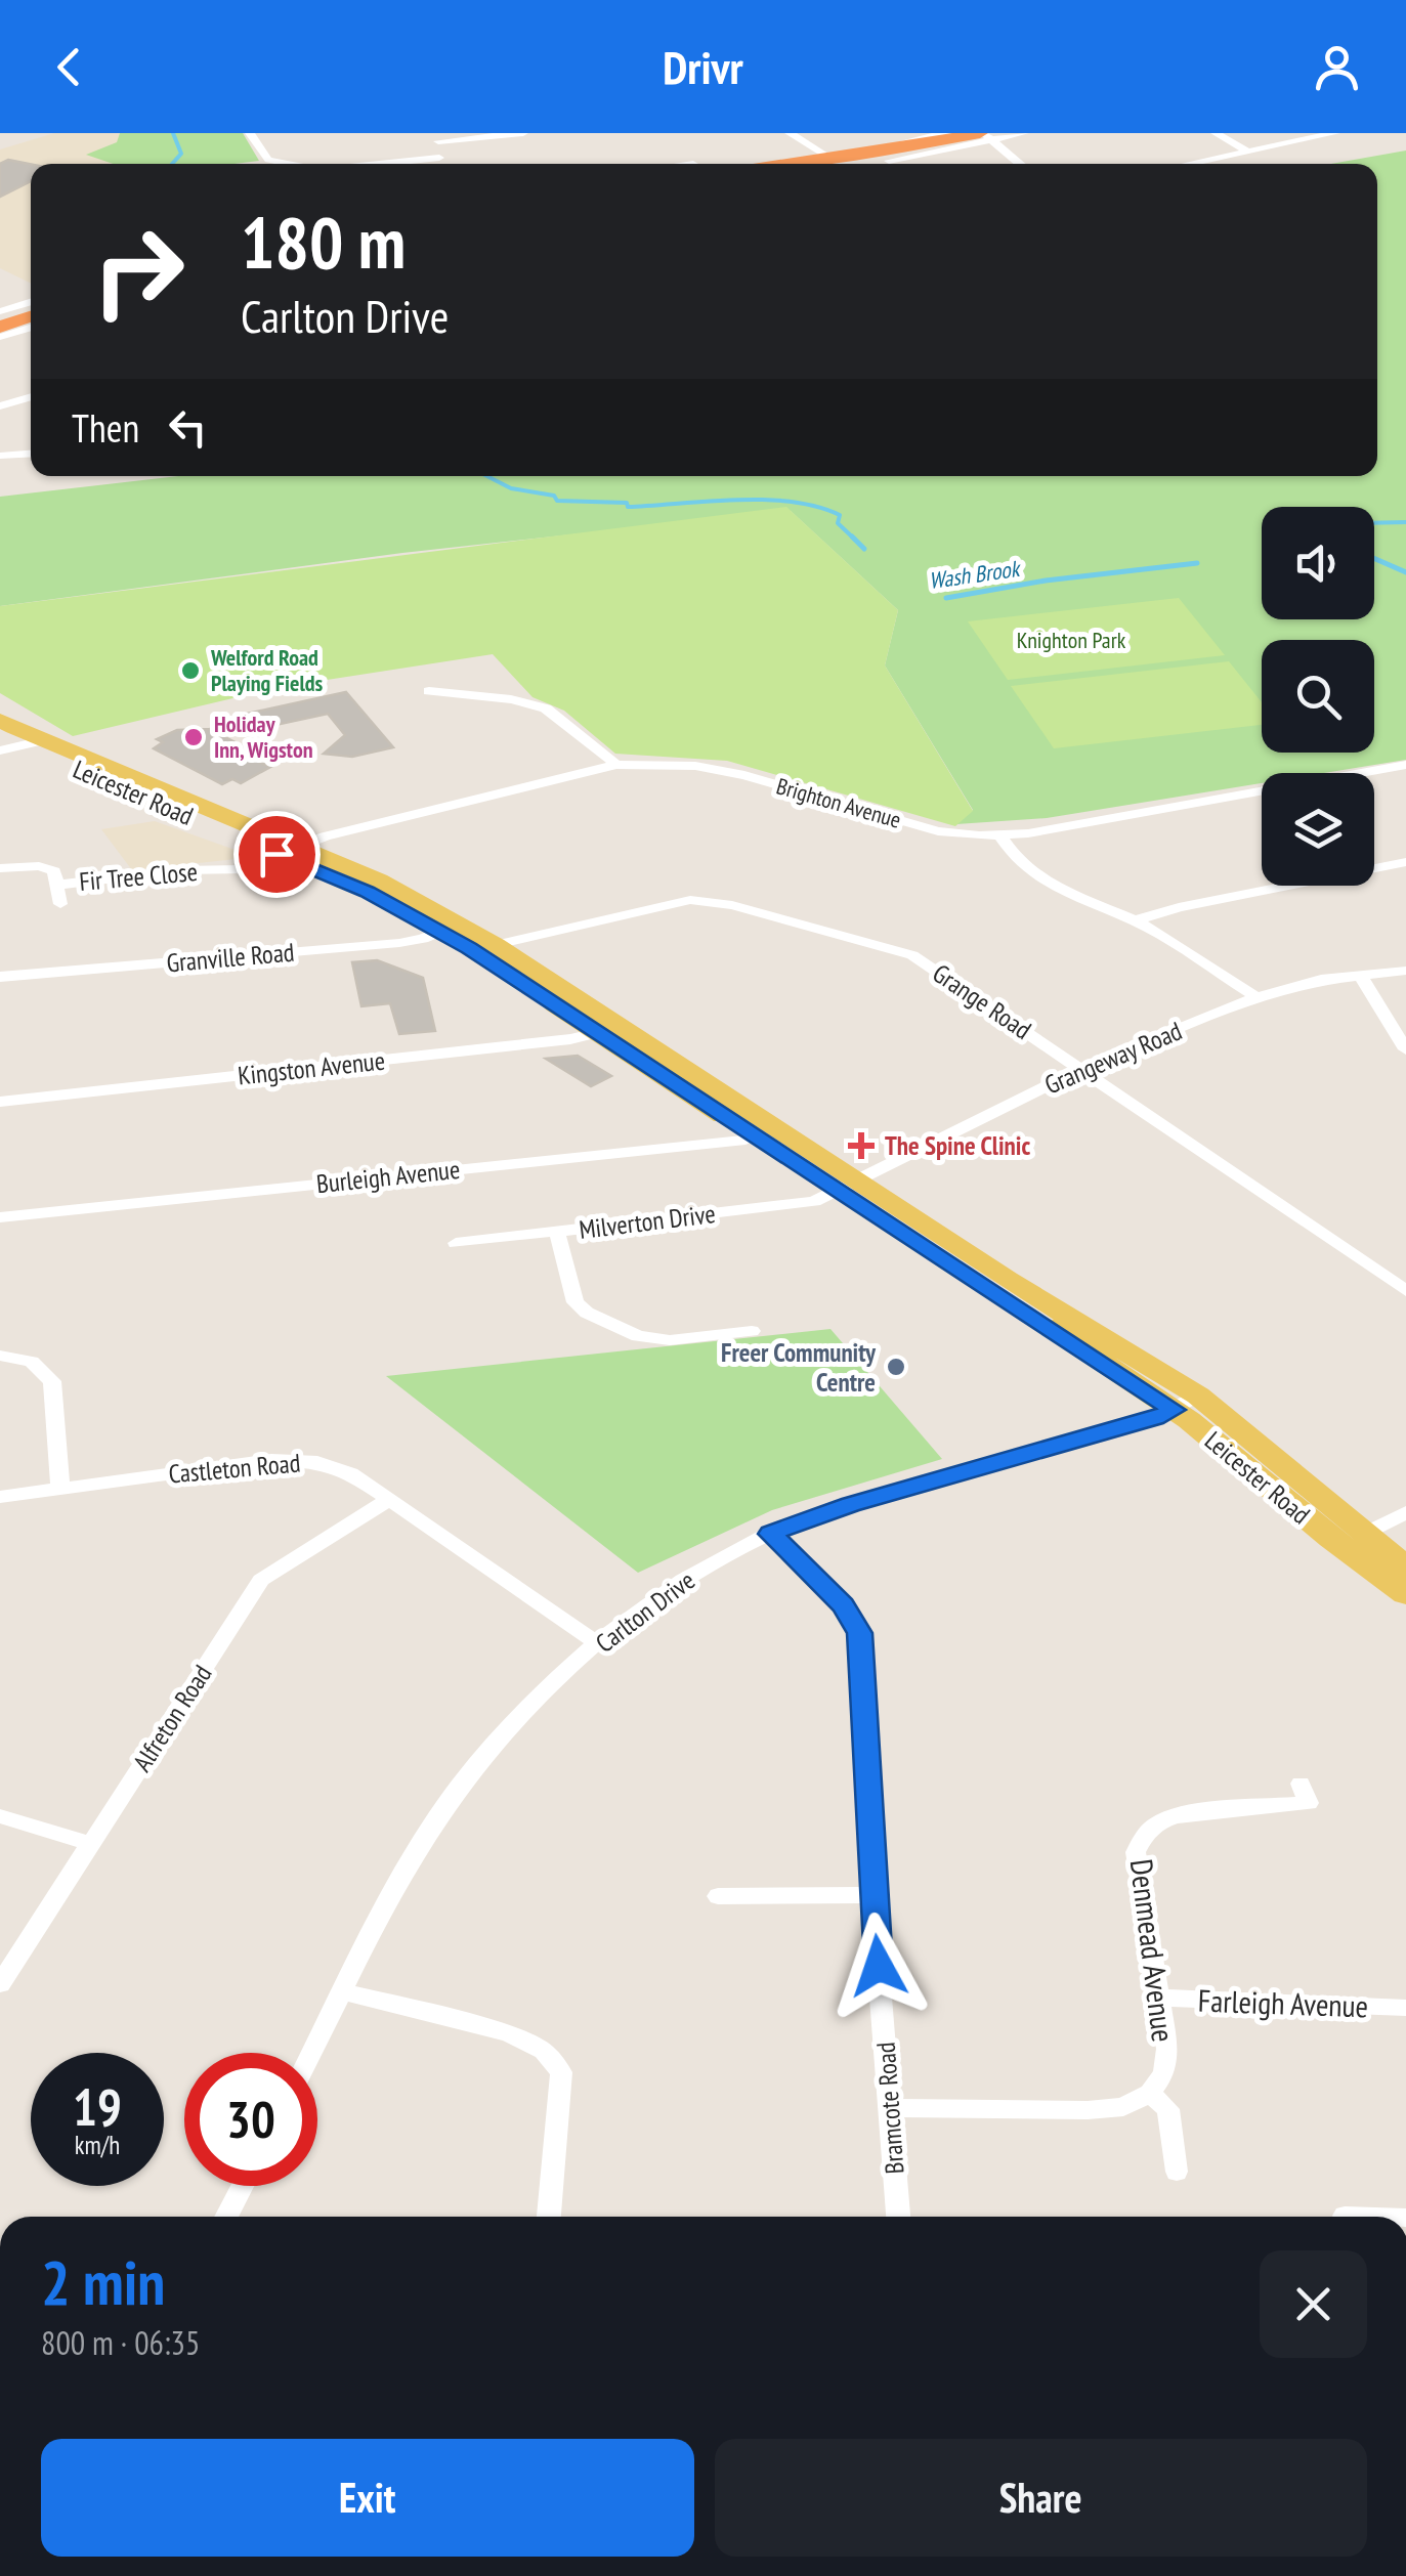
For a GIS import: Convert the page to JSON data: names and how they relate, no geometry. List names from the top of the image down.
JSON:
{
  "streets": {
    "main road": ["Leicester Road"],
    "street": [
      "Brighton Avenue",
      "Fir Tree Close",
      "Granville Road",
      "Grange Road",
      "Grangeway Road",
      "Kingston Avenue",
      "Burleigh Avenue",
      "Milverton Drive",
      "Castleton Road",
      "Carlton Drive",
      "Alfreton Road",
      "Denmead Avenue",
      "Farleigh Avenue",
      "Bramcote Road"
    ]
  },
  "crossings": [
    ["Leicester Road", "Brighton Avenue"],
    ["Leicester Road", "Fir Tree Close"],
    ["Leicester Road", "Granville Road"],
    ["Leicester Road", "Grange Road"],
    ["Leicester Road", "Grangeway Road"],
    ["Leicester Road", "Kingston Avenue"],
    ["Leicester Road", "Burleigh Avenue"],
    ["Leicester Road", "Milverton Drive"],
    ["Leicester Road", "Carlton Drive"],
    ["Brighton Avenue", "Fir Tree Close"],
    ["Grange Road", "Grangeway Road"],
    ["Grangeway Road", "Milverton Drive"],
    ["Castleton Road", "Carlton Drive"],
    ["Castleton Road", "Alfreton Road"],
    ["Carlton Drive", "Bramcote Road"],
    ["Denmead Avenue", "Farleigh Avenue"]
  ],
  "water": ["Wash Brook"],
  "parks": ["Knighton Park"],
  "places": {
    "other": ["Welford Road Playing Fields", "Holiday Inn, Wigston", "Freer Community Centre"],
    "health": ["The Spine Clinic"]
  },
  "page": {
    "header": "Drivr",
    "turn": ["180 m", "Carlton Drive"],
    "then": "Then",
    "speed": "19 km/h",
    "limit": "30",
    "heading": ["2 min", "800 m · 06:35"],
    "buttons": ["Exit", "Share"]
  }
}
